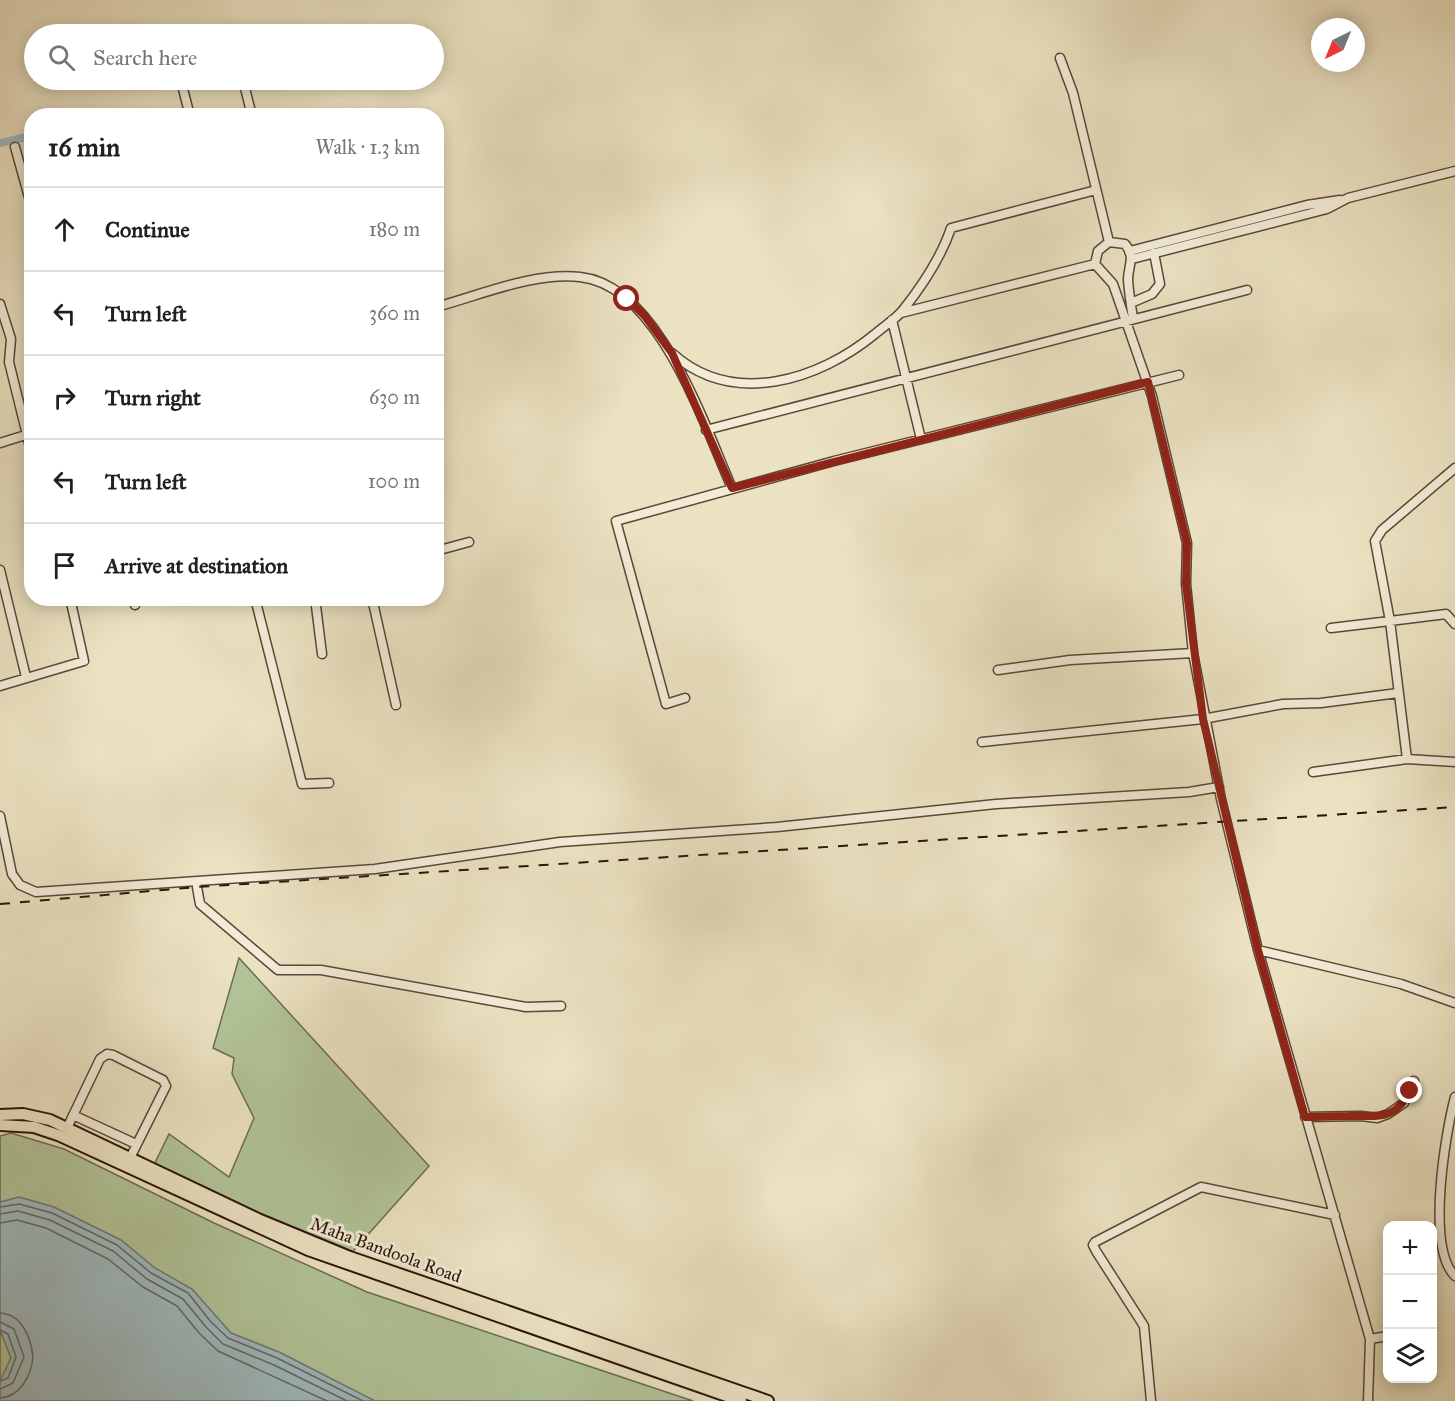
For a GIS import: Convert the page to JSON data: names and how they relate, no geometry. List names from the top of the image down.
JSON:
{
  "streets": {
    "main road": ["Maha Bandoola Road"]
  },
  "north": "bottom left",
  "page": {
    "search": "Search here",
    "heading": ["16 min", "Walk · 1.3 km"],
    "list": [
      ["Continue", "180 m"],
      ["Turn left", "360 m"],
      ["Turn right", "630 m"],
      ["Turn left", "100 m"],
      "Arrive at destination"
    ],
    "map_buttons": ["+", "−"]
  }
}
